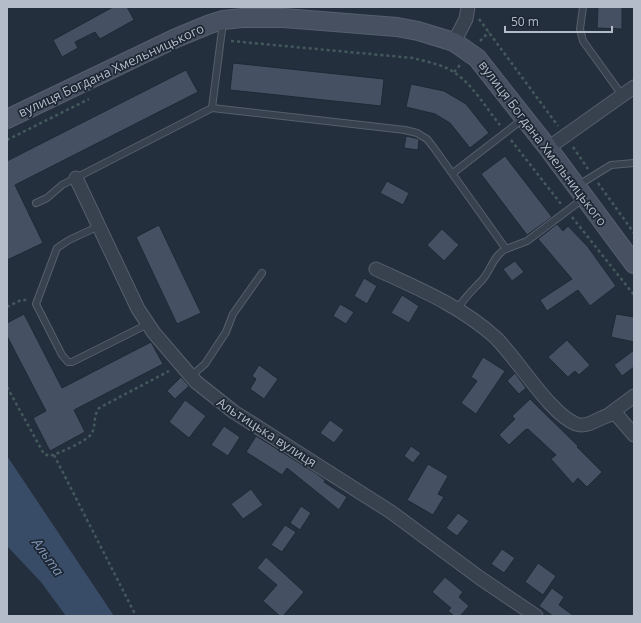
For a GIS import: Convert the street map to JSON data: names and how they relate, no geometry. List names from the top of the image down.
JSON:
{
  "streets": {
    "main road": ["вулиця Богдана Хмельницького"],
    "street": ["Альтицька вулиця"]
  },
  "water": ["Альта"],
  "scale_bar": "50 m"
}
